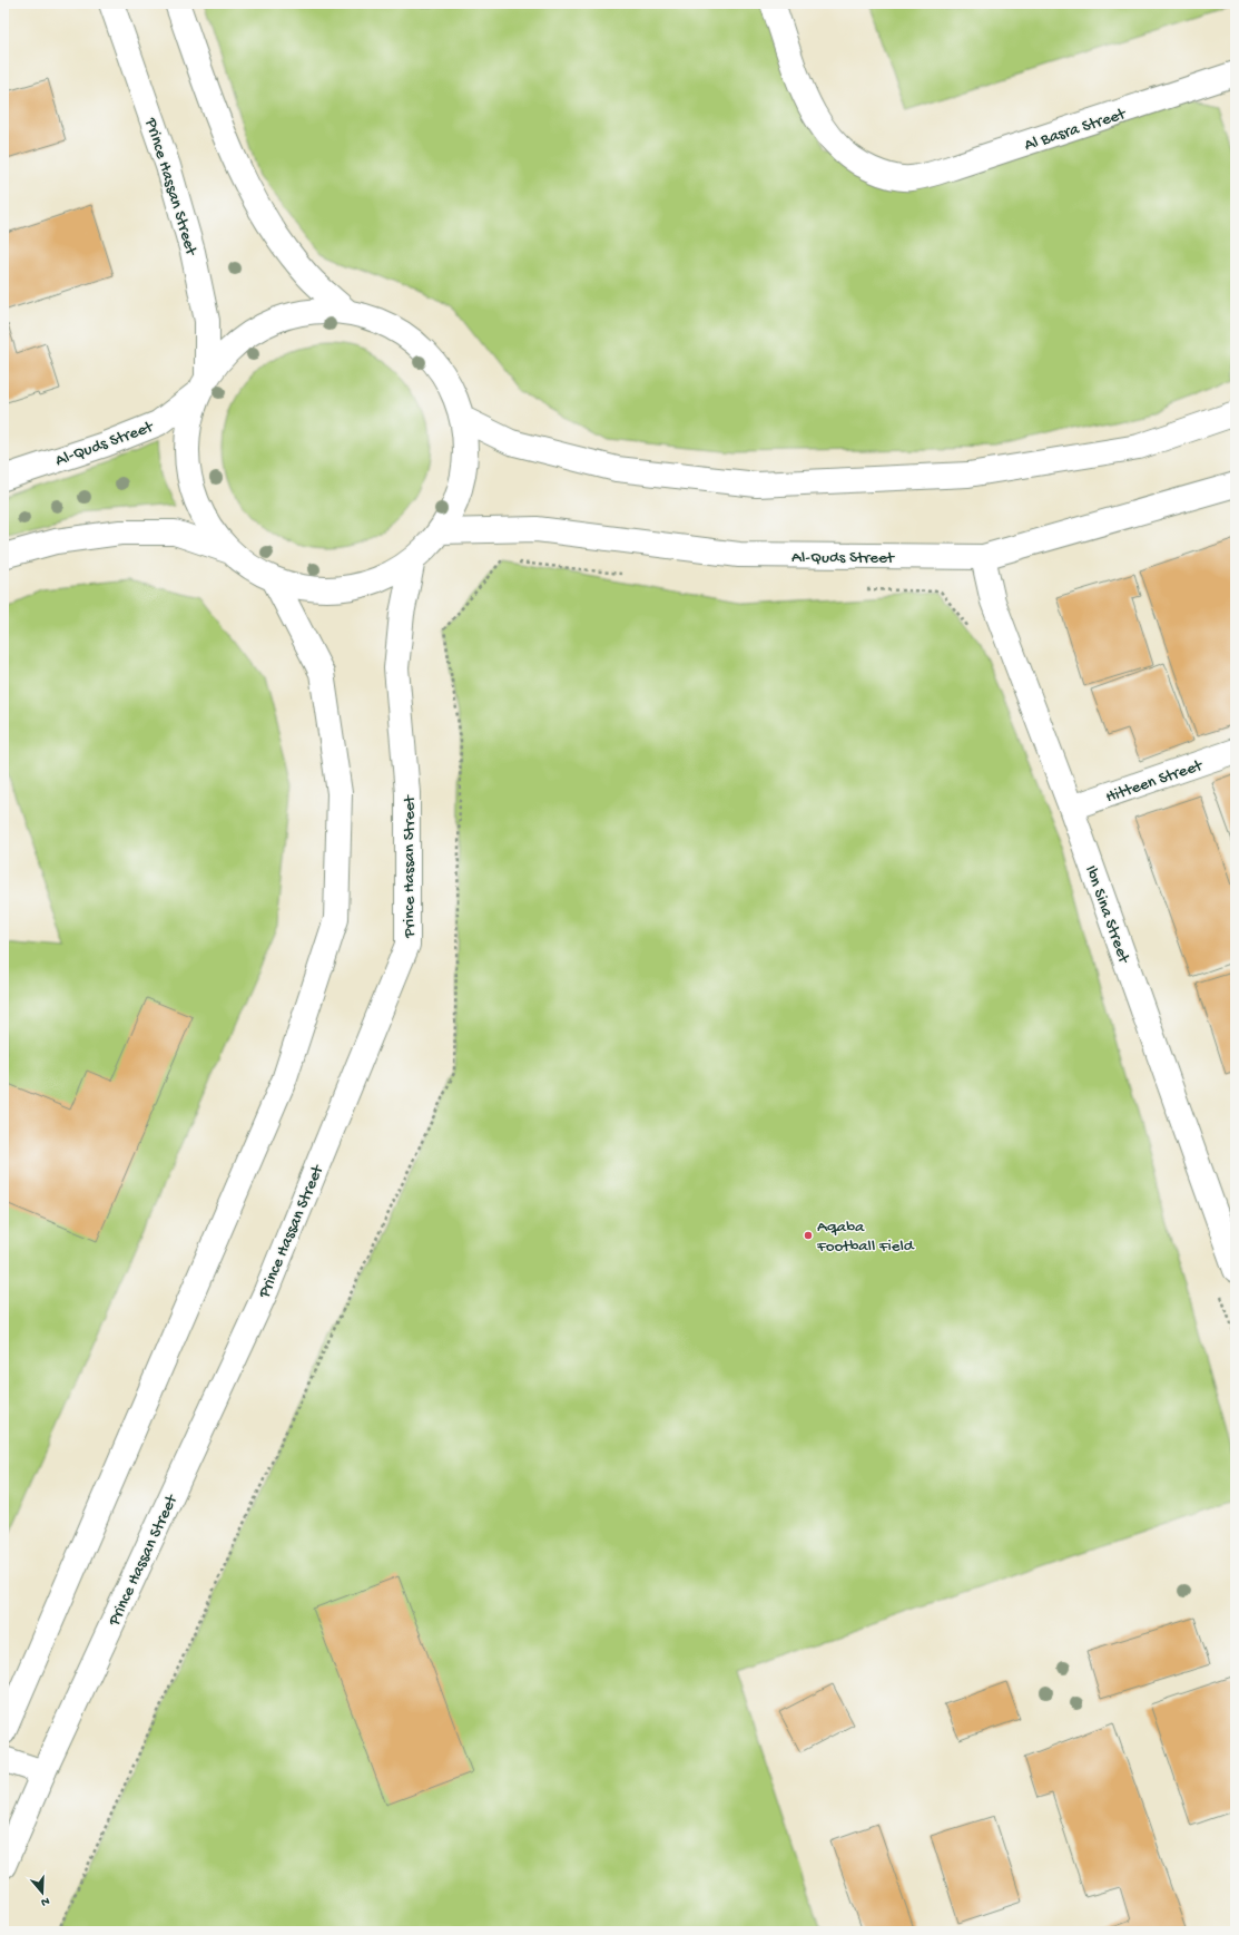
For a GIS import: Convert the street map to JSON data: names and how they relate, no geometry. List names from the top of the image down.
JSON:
{
  "streets": {
    "main road": [
      "Al Basra Street",
      "Prince Hassan Street",
      "Al-Quds Street",
      "Hitteen Street",
      "Ibn Sina Street"
    ]
  },
  "crossings": [
    ["Prince Hassan Street", "Al-Quds Street"],
    ["Al-Quds Street", "Ibn Sina Street"],
    ["Hitteen Street", "Ibn Sina Street"]
  ],
  "places": ["Aqaba Football Field"],
  "north": "bottom"
}
